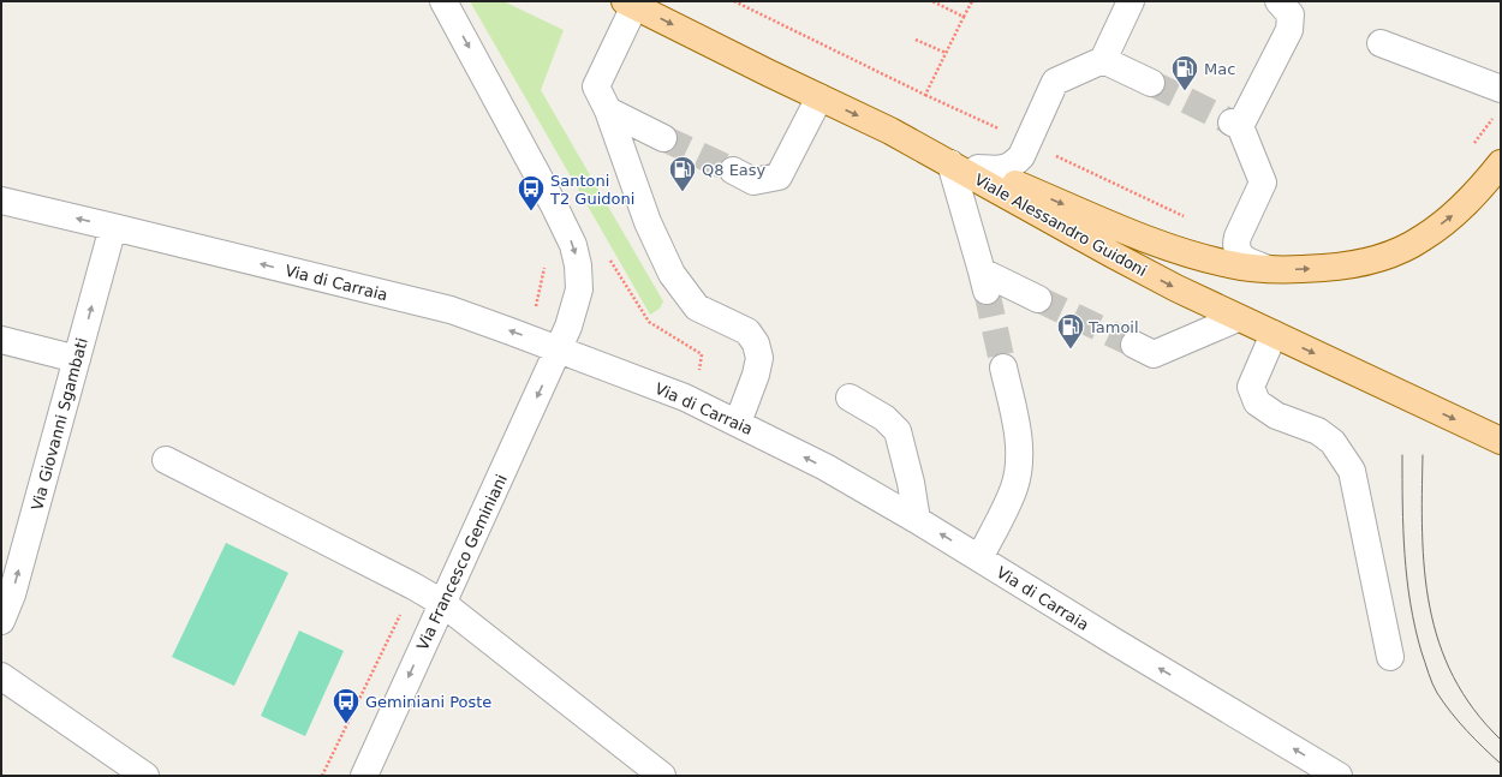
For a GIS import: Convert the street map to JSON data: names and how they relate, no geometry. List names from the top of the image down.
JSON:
{
  "streets": {
    "main road": ["Viale Alessandro Guidoni"],
    "street": ["Via di Carraia", "Via Giovanni Sgambati", "Via Francesco Geminiani"]
  },
  "crossings": [
    ["Via di Carraia", "Via Giovanni Sgambati"],
    ["Via di Carraia", "Via Francesco Geminiani"]
  ],
  "one_way": ["Via di Carraia", "Via Giovanni Sgambati", "Via Francesco Geminiani"],
  "places": {
    "fuel station": ["Mac", "Q8 Easy", "Tamoil"],
    "bus stop": ["Santoni T2 Guidoni", "Geminiani Poste"]
  }
}
